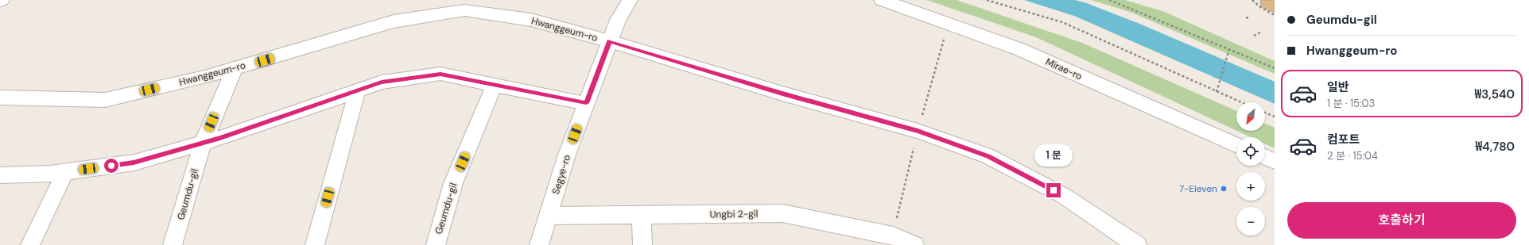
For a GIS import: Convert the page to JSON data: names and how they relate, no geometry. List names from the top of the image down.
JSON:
{
  "streets": {
    "street": [
      "Hwanggeum-ro",
      "Mirae-ro",
      "Segye-ro",
      "Geumdu-gil",
      "Ungbi 2-gil"
    ]
  },
  "crossings": [
    ["Hwanggeum-ro", "Segye-ro"],
    ["Hwanggeum-ro", "Geumdu-gil"],
    ["Segye-ro", "Ungbi 2-gil"]
  ],
  "places": ["7-Eleven"],
  "north": "bottom left",
  "page": {
    "banner": ["Geumdu-gil", "Hwanggeum-ro"],
    "list": [
      {
        "name": "일반",
        "note": "1 분 · 15:03",
        "value": "₩3,540"
      },
      {
        "name": "컴포트",
        "note": "2 분 · 15:04",
        "value": "₩4,780"
      }
    ],
    "map_buttons": ["+", "−"],
    "bubble": "1 분",
    "buttons": "호출하기"
  }
}
